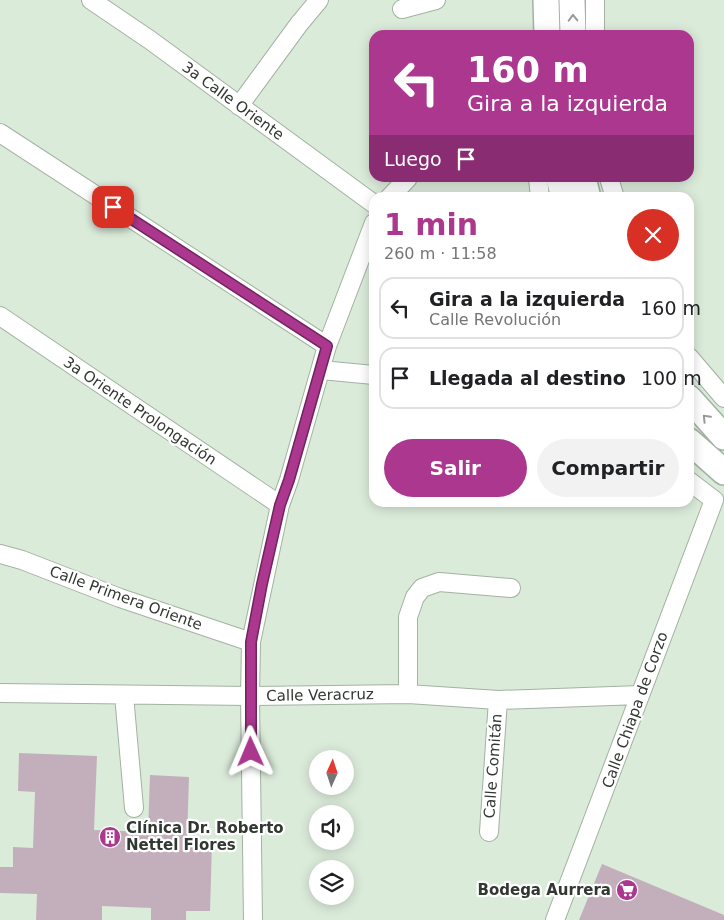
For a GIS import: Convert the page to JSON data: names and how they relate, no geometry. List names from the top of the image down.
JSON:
{
  "streets": {
    "street": [
      "3a Calle Oriente",
      "3a Oriente Prolongación",
      "Calle Primera Oriente",
      "Calle Veracruz",
      "Calle Chiapa de Corzo",
      "Calle Comitán"
    ]
  },
  "crossings": [
    ["Calle Veracruz", "Calle Chiapa de Corzo"],
    ["Calle Veracruz", "Calle Comitán"]
  ],
  "places": {
    "building": ["Clínica Dr. Roberto Nettel Flores"],
    "supermarket": ["Bodega Aurrera"]
  },
  "north": "top",
  "page": {
    "turn": ["160 m", "Gira a la izquierda"],
    "then": "Luego",
    "heading": ["1 min", "260 m · 11:58"],
    "list": [
      {
        "name": "Gira a la izquierda",
        "note": "Calle Revolución",
        "value": "160 m"
      },
      {
        "name": "Llegada al destino",
        "value": "100 m"
      }
    ],
    "buttons": ["Salir", "Compartir"]
  }
}
